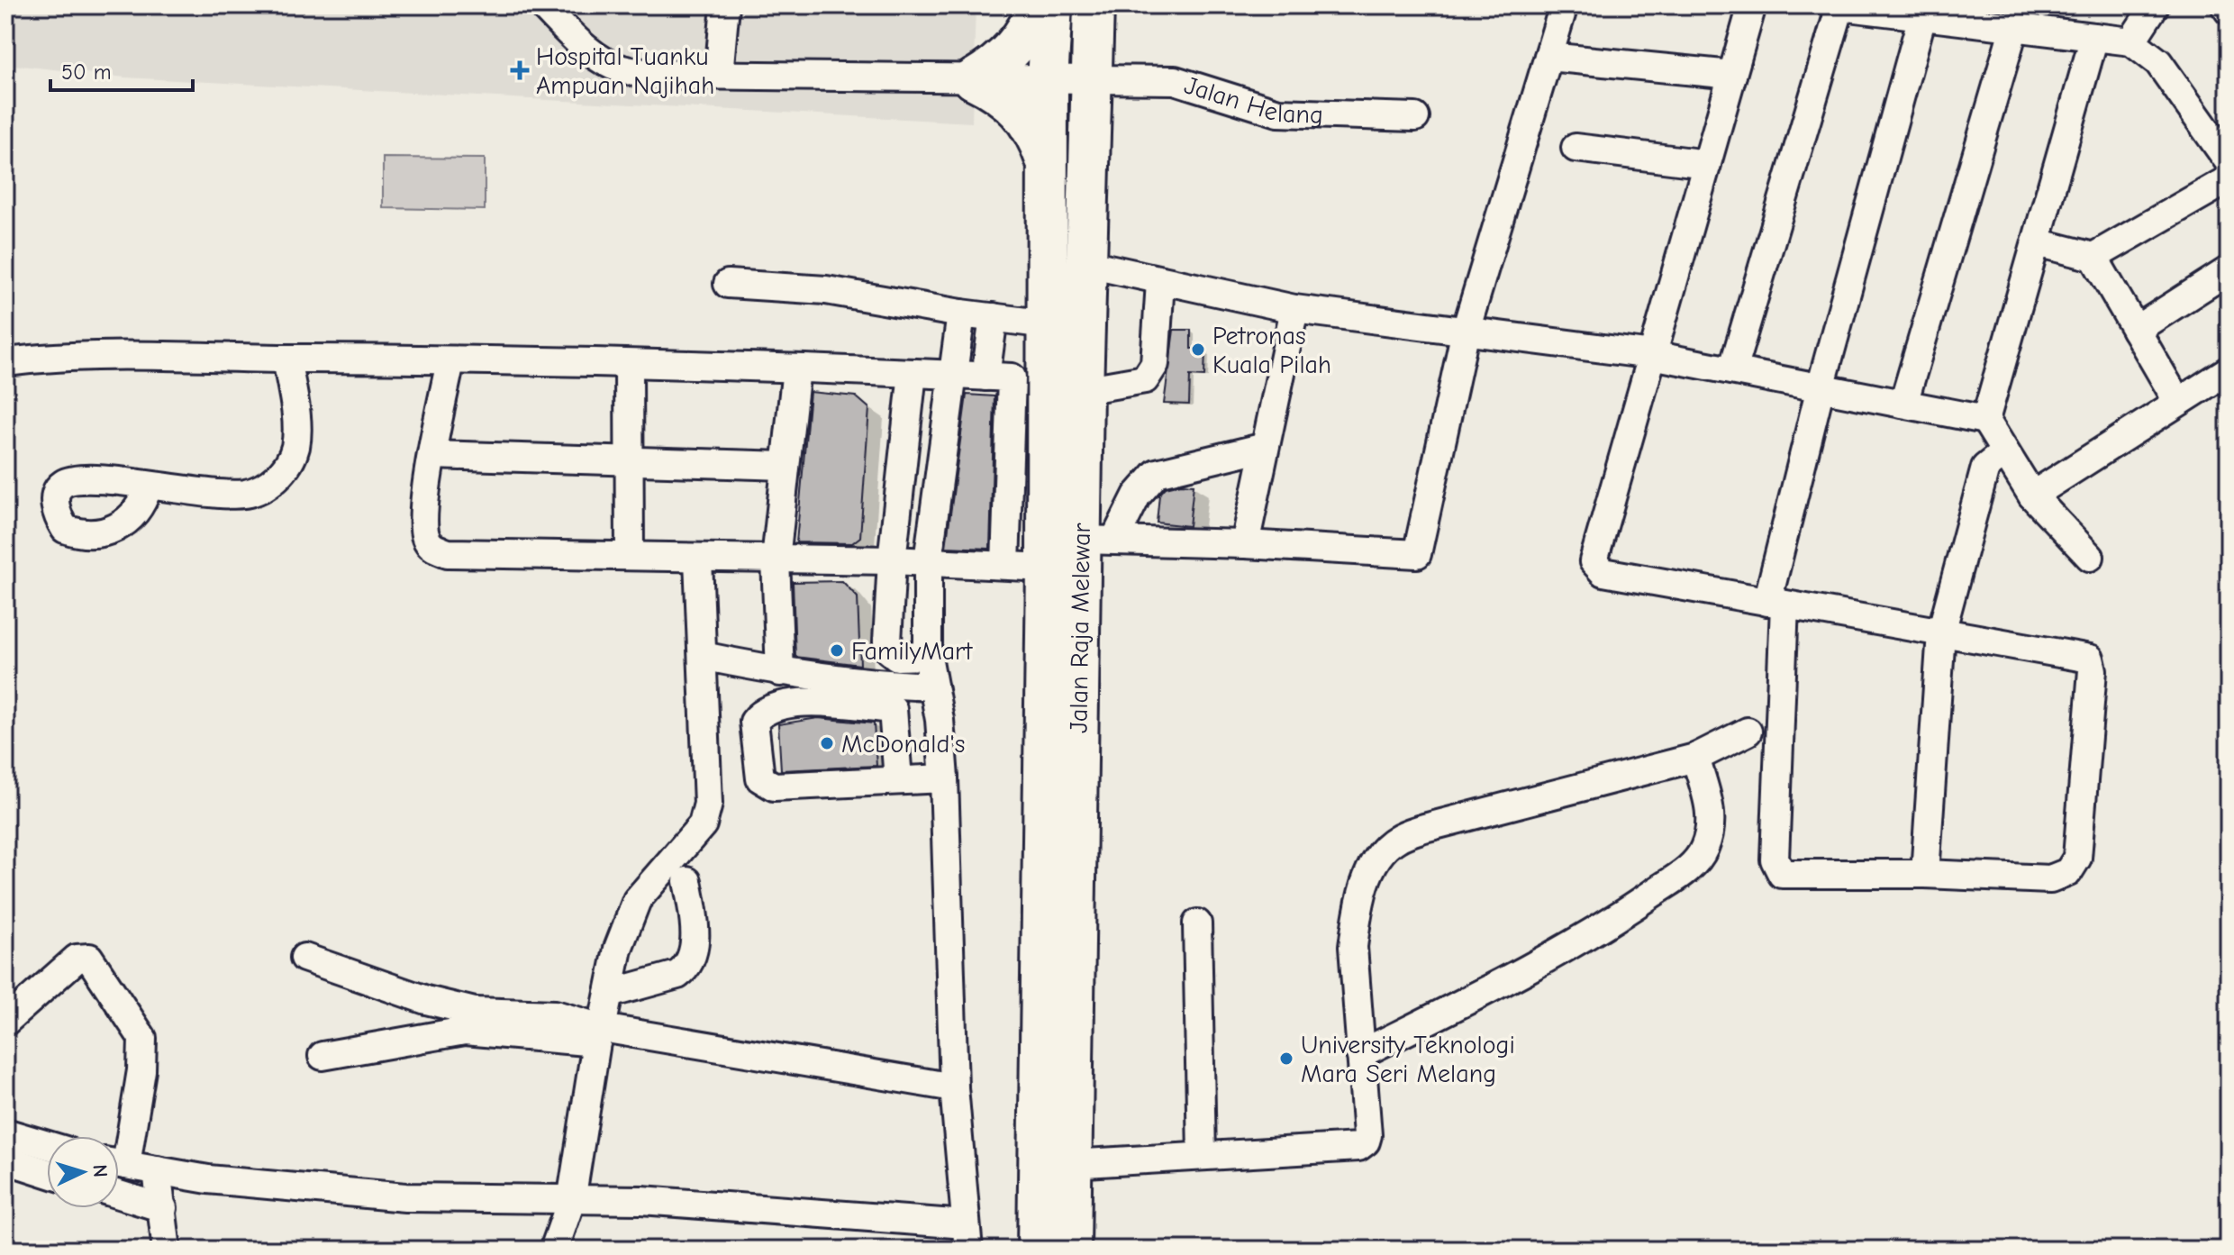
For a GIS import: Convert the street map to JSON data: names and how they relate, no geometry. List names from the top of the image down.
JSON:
{
  "streets": {
    "highway": ["Jalan Raja Melewar"],
    "street": ["Jalan Helang"]
  },
  "crossings": [
    ["Jalan Helang", "Jalan Raja Melewar"]
  ],
  "places": {
    "health": ["Hospital Tuanku Ampuan Najihah"],
    "other": [
      "Petronas Kuala Pilah",
      "FamilyMart",
      "McDonald's",
      "University Teknologi Mara Seri Melang"
    ]
  },
  "scale_bar": "50 m",
  "north": "right"
}
